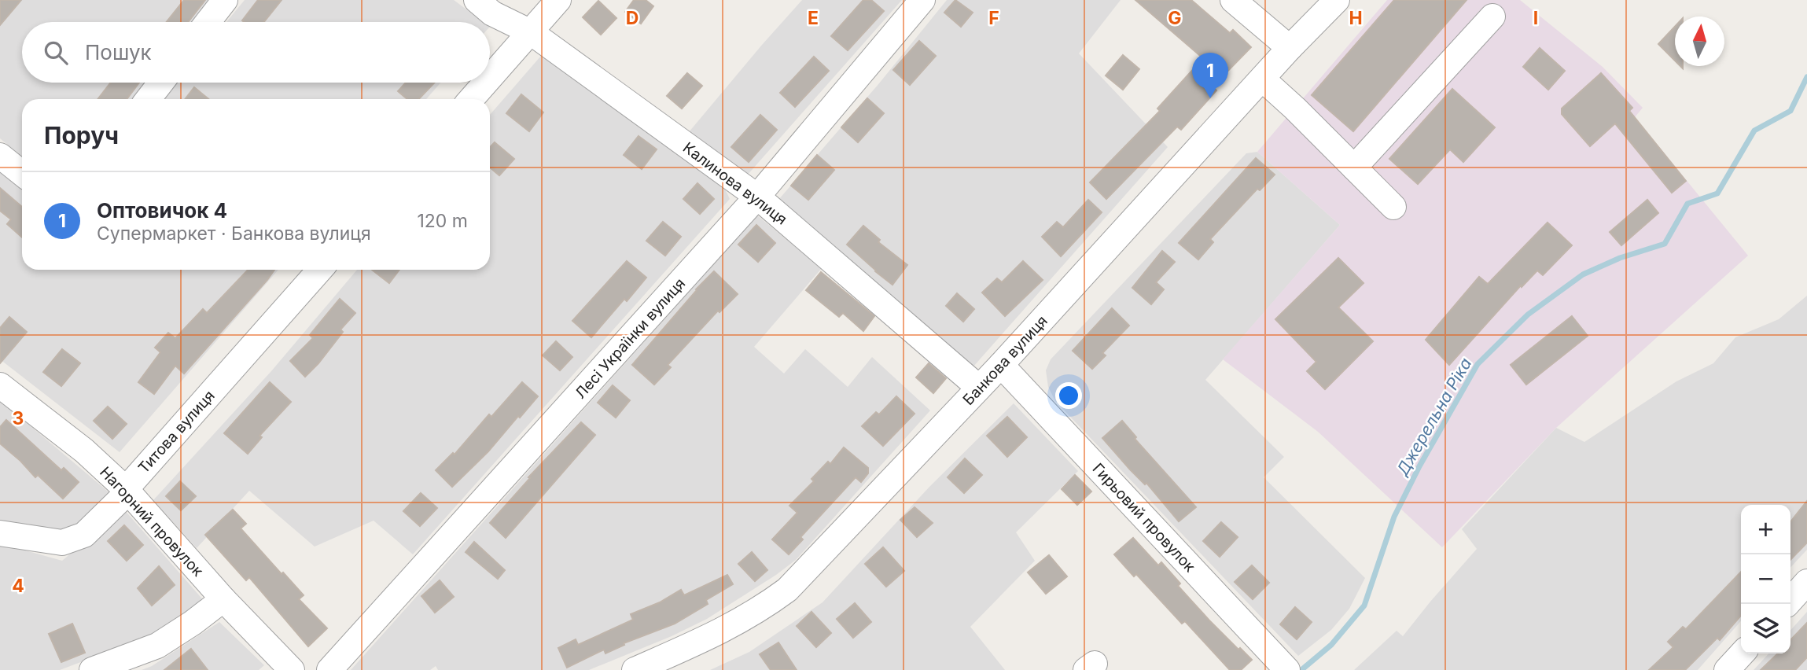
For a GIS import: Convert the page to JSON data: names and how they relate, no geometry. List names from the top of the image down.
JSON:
{
  "streets": {
    "street": [
      "Калинова вулиця",
      "Лесі Українки вулиця",
      "Банкова вулиця",
      "Титова вулиця",
      "Гирьовий провулок",
      "Нагорний провулок"
    ]
  },
  "crossings": [
    ["Калинова вулиця", "Лесі Українки вулиця"],
    ["Калинова вулиця", "Банкова вулиця"],
    ["Банкова вулиця", "Гирьовий провулок"],
    ["Титова вулиця", "Нагорний провулок"]
  ],
  "water": ["Джерельна Ріка"],
  "north": "top",
  "page": {
    "search": "Пошук",
    "pins": "1",
    "heading": "Поруч",
    "list": [
      {
        "mark": "1",
        "name": "Оптовичок 4",
        "note": "Супермаркет · Банкова вулиця",
        "value": "120 m"
      }
    ],
    "map_buttons": ["+", "−"]
  },
  "grid": {
    "columns": [
      "D",
      "E",
      "F",
      "G",
      "H",
      "I"
    ],
    "rows": ["3", "4"]
  }
}
